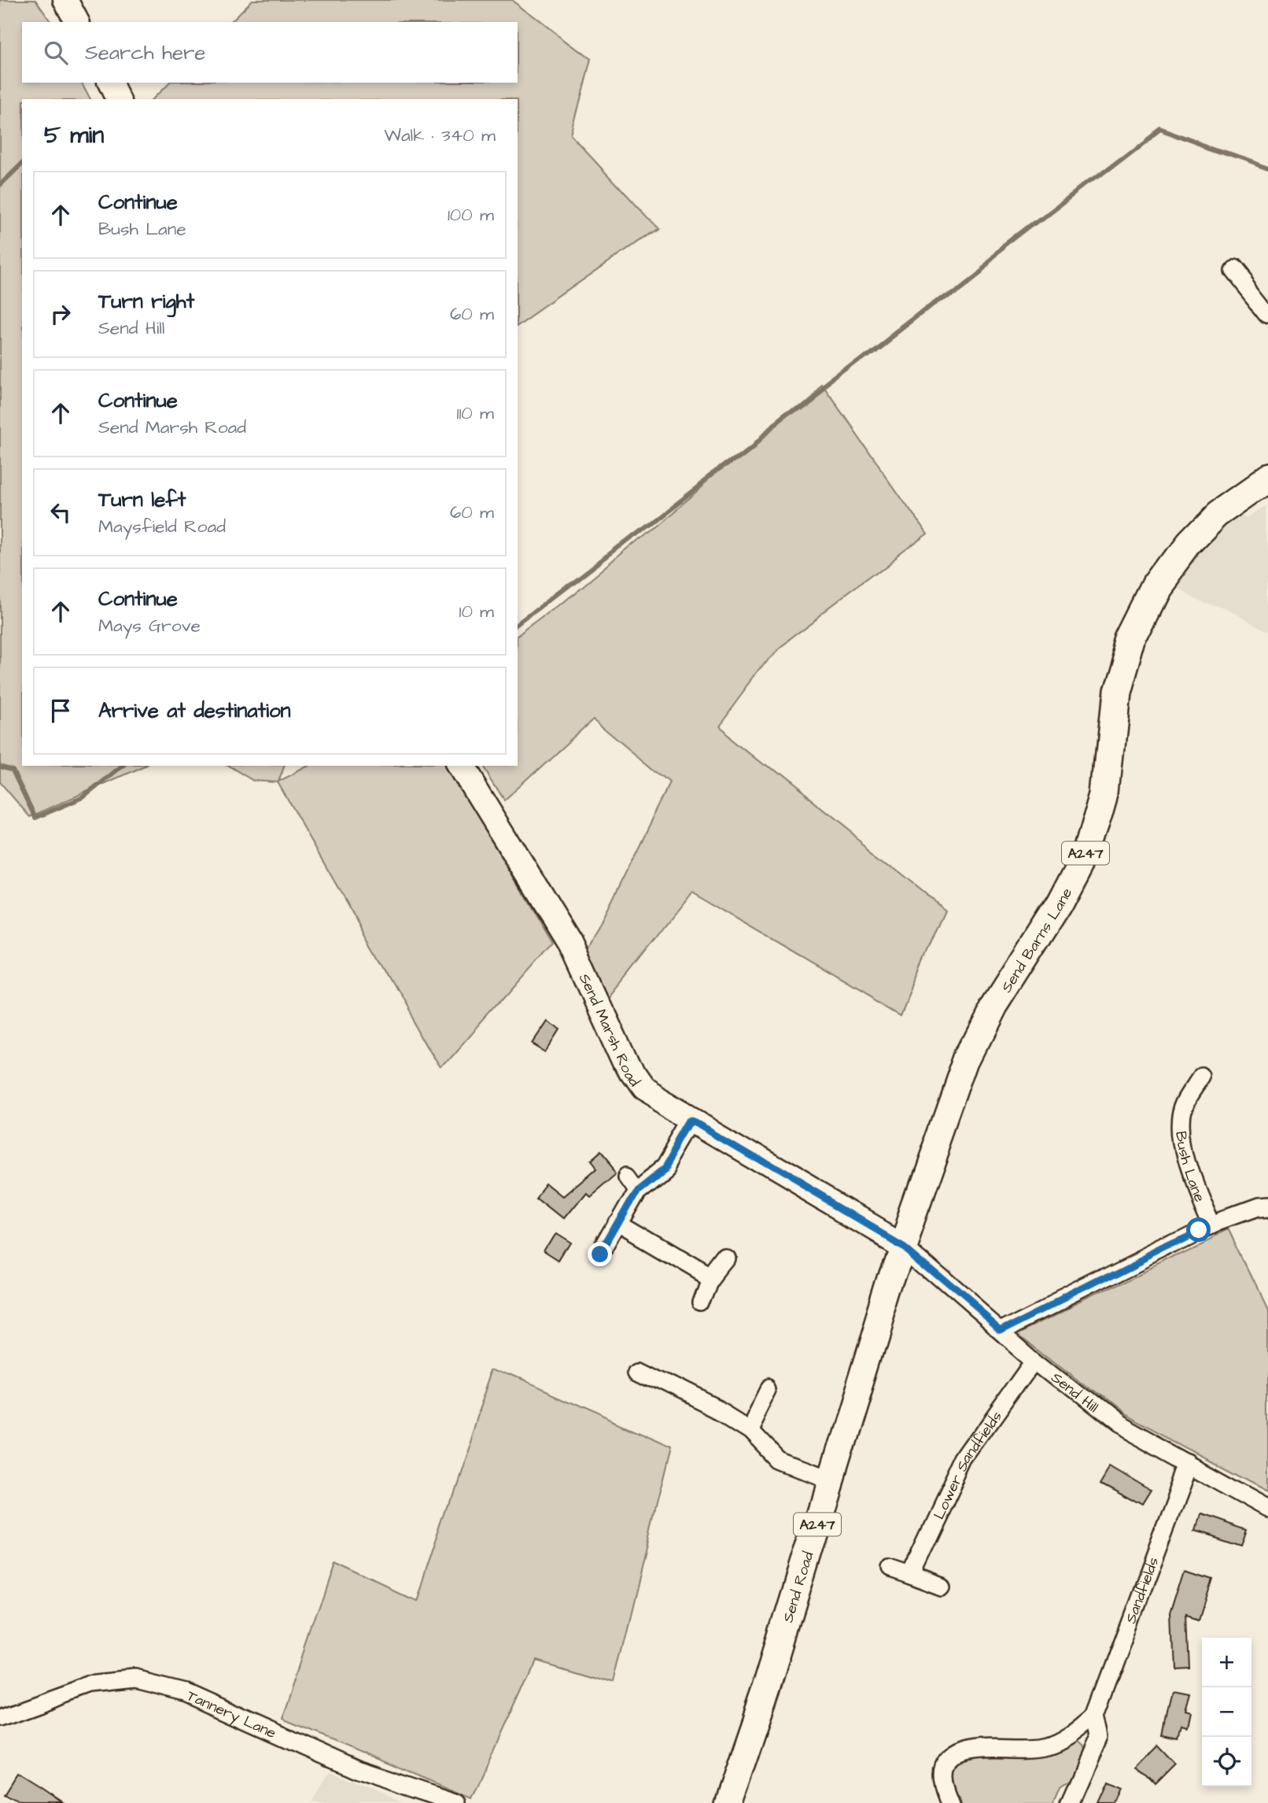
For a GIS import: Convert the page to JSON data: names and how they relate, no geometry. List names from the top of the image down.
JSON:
{
  "streets": {
    "main road": [
      "A247",
      "Send Barns Lane",
      "Send Marsh Road",
      "Send Road"
    ],
    "street": [
      "Bush Lane",
      "Send Hill",
      "Lower Sandfields",
      "Sandfields",
      "Tannery Lane"
    ]
  },
  "crossings": [
    ["Send Barns Lane", "Send Marsh Road"],
    ["Send Barns Lane", "Send Hill"],
    ["Send Barns Lane", "Send Road"],
    ["Send Marsh Road", "Send Hill"],
    ["Send Marsh Road", "Send Road"],
    ["Send Hill", "Lower Sandfields"],
    ["Send Hill", "Send Road"],
    ["Send Hill", "Sandfields"]
  ],
  "page": {
    "search": "Search here",
    "heading": ["5 min", "Walk · 340 m"],
    "list": [
      ["Continue", "Bush Lane", "100 m"],
      ["Turn right", "Send Hill", "60 m"],
      ["Continue", "Send Marsh Road", "110 m"],
      ["Turn left", "Maysfield Road", "60 m"],
      ["Continue", "Mays Grove", "10 m"],
      "Arrive at destination"
    ],
    "map_buttons": ["+", "−"]
  }
}
